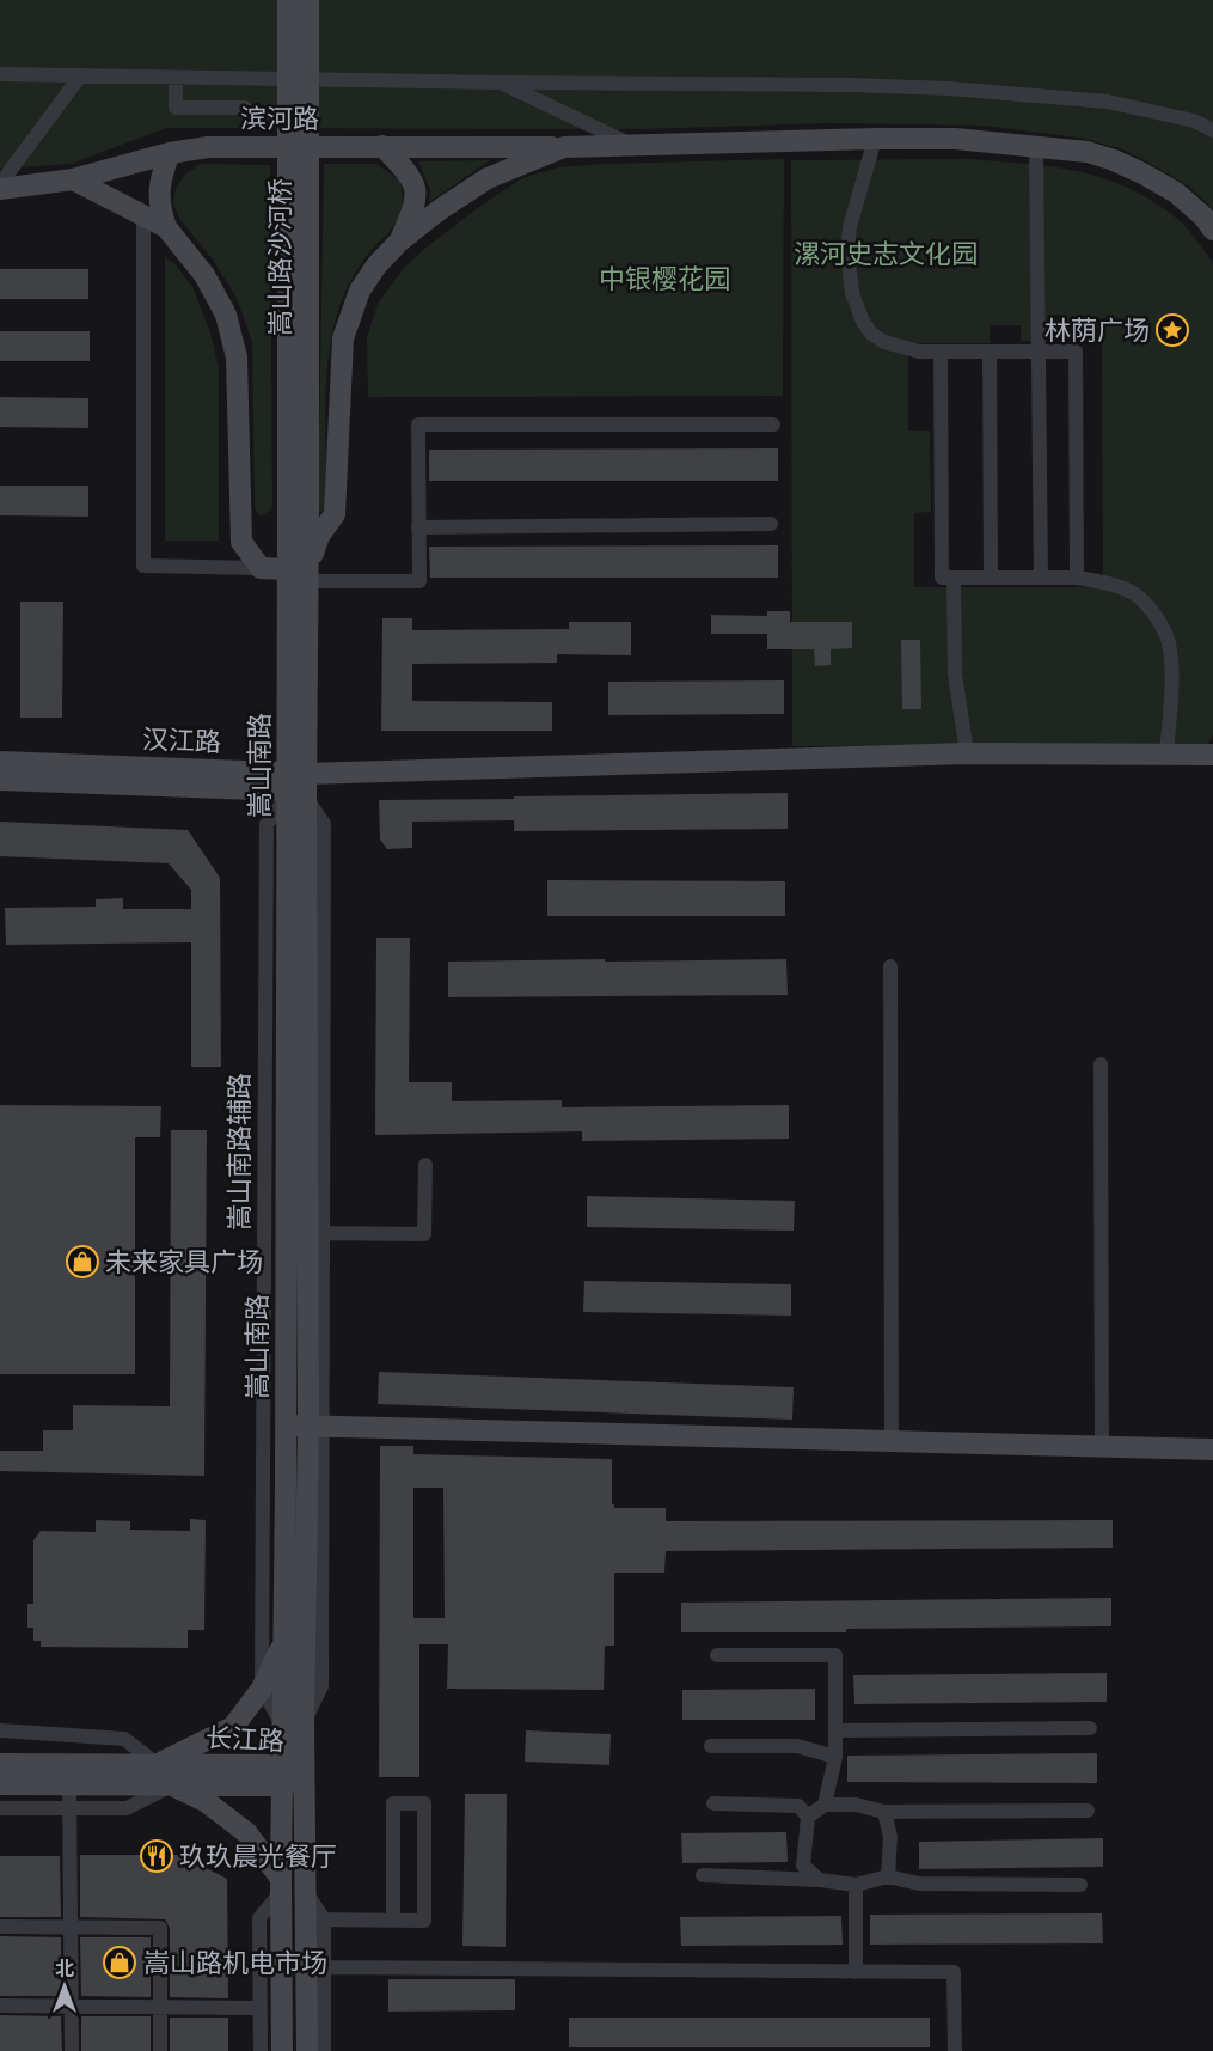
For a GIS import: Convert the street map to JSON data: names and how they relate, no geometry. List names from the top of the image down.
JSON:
{
  "streets": {
    "street": [
      "滨河路",
      "嵩山路沙河桥",
      "汉江路",
      "嵩山南路",
      "嵩山南路辅路",
      "长江路"
    ]
  },
  "crossings": [
    ["嵩山路沙河桥", "嵩山南路"],
    ["汉江路", "嵩山南路"],
    ["汉江路", "嵩山南路辅路"],
    ["嵩山南路", "嵩山南路辅路"],
    ["嵩山南路", "长江路"]
  ],
  "parks": ["漯河史志文化园", "中银樱花园"],
  "places": {
    "place": ["林荫广场"],
    "shop": ["未来家具广场", "嵩山路机电市场"],
    "restaurant": ["玖玖晨光餐厅"]
  },
  "north": "top"
}
